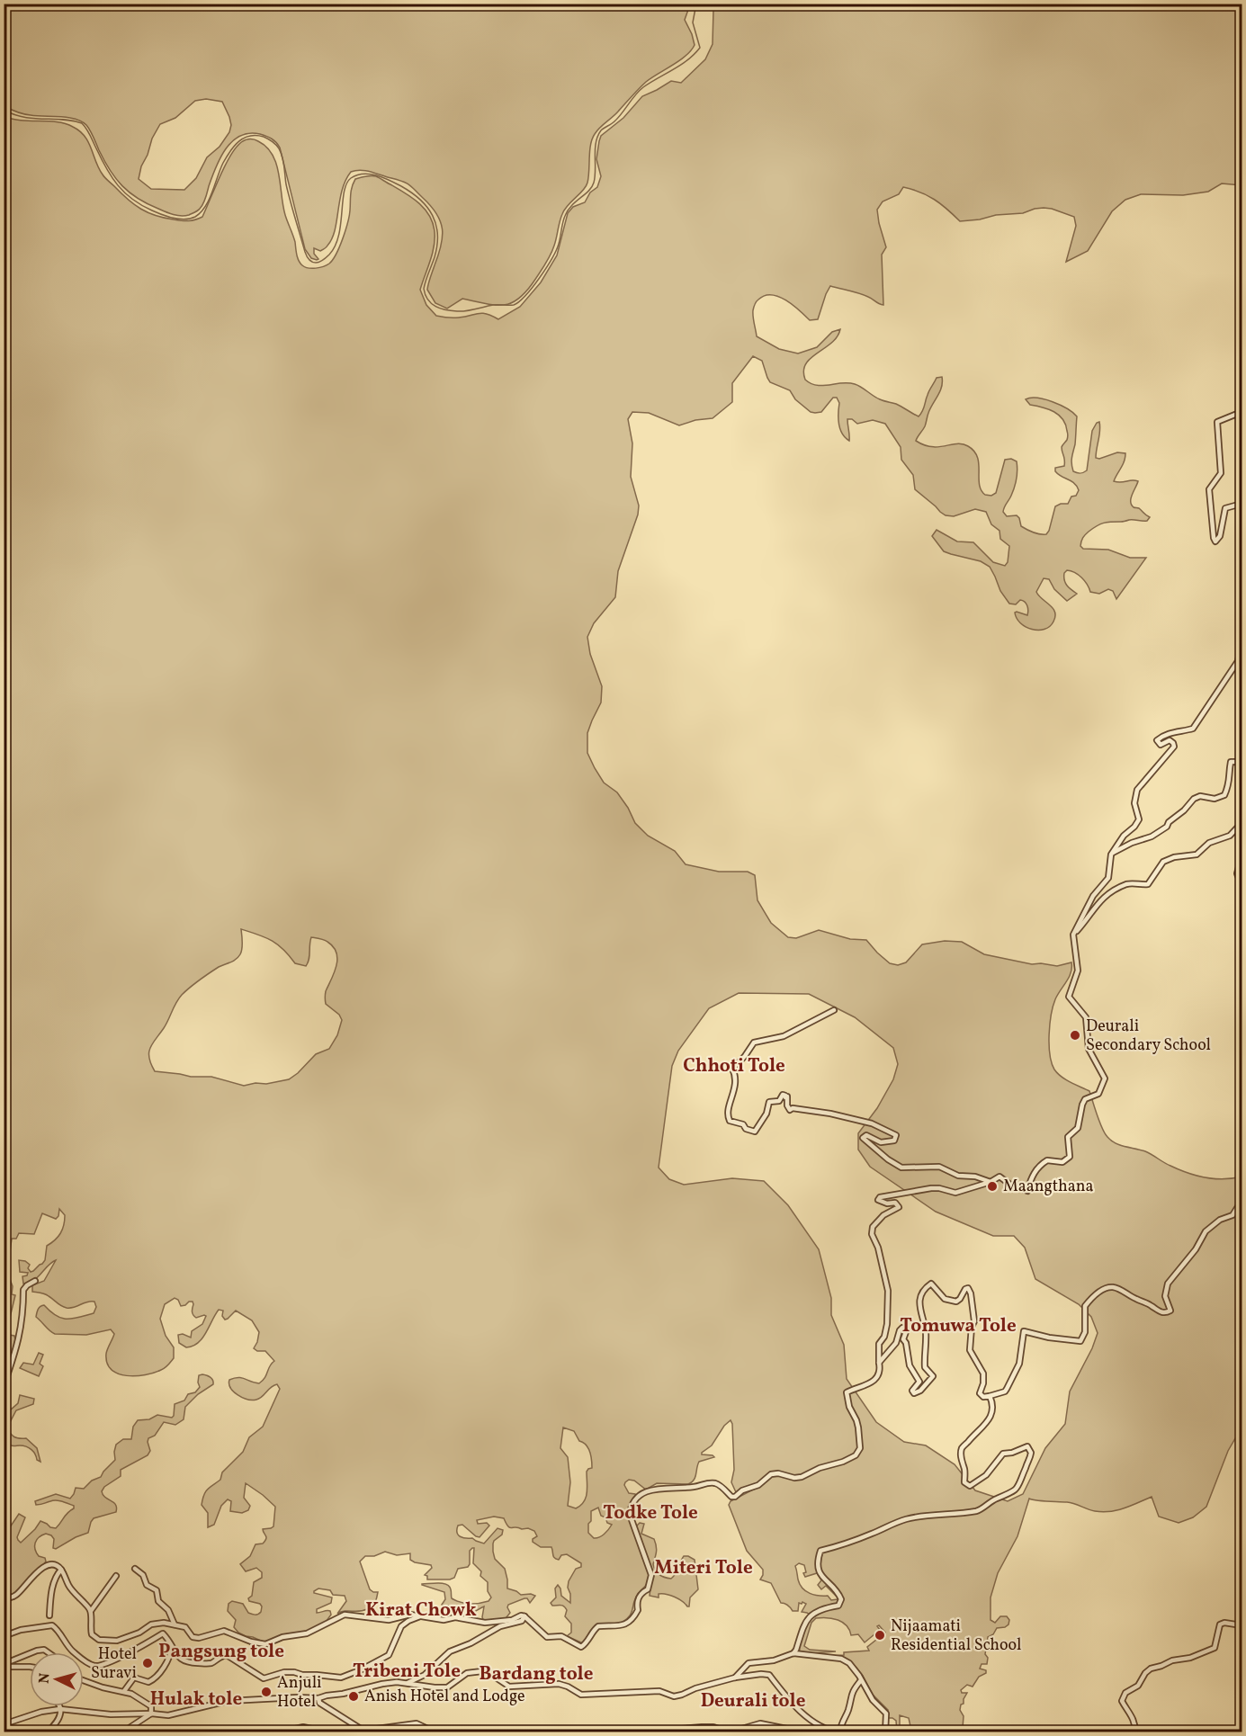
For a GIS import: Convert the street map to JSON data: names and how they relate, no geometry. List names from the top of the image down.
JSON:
{
  "districts": [
    "Chhoti Tole",
    "Tomuwa Tole",
    "Todke Tole",
    "Miteri Tole",
    "Kirat Chowk",
    "Pangsung tole",
    "Tribeni Tole",
    "Bardang tole",
    "Hulak tole",
    "Deurali tole"
  ],
  "places": [
    "Deurali Secondary School",
    "Maangthana",
    "Nijaamati Residential School",
    "Hotel Suravi",
    "Anjuli Hotel",
    "Anish Hotel and Lodge"
  ],
  "north": "left"
}
